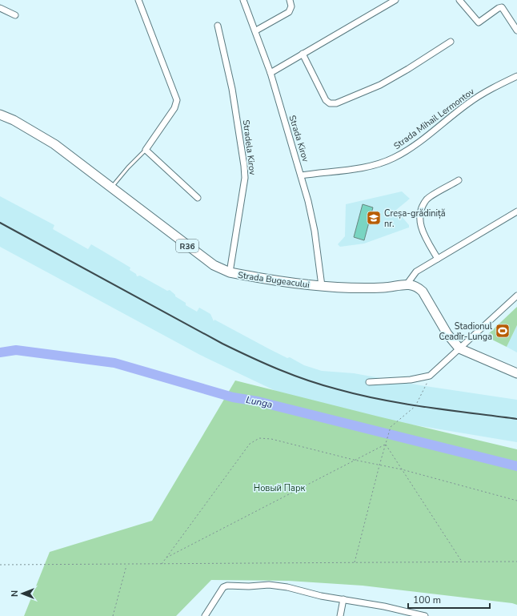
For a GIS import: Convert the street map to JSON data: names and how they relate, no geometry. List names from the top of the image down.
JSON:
{
  "streets": {
    "main road": ["R36", "Strada Bugeacului"],
    "street": ["Strada Mihail Lermontov", "Strada Kirov", "Stradela Kirov"]
  },
  "crossings": [
    ["Strada Mihail Lermontov", "Strada Kirov"],
    ["Strada Kirov", "Strada Bugeacului"],
    ["Stradela Kirov", "Strada Bugeacului"]
  ],
  "water": ["Lunga"],
  "parks": ["Новый Парк"],
  "places": {
    "school or university": ["Creșa-grădiniță nr."],
    "sports": ["Stadionul Ceadîr-Lunga"]
  },
  "scale_bar": "100 m",
  "north": "left"
}
